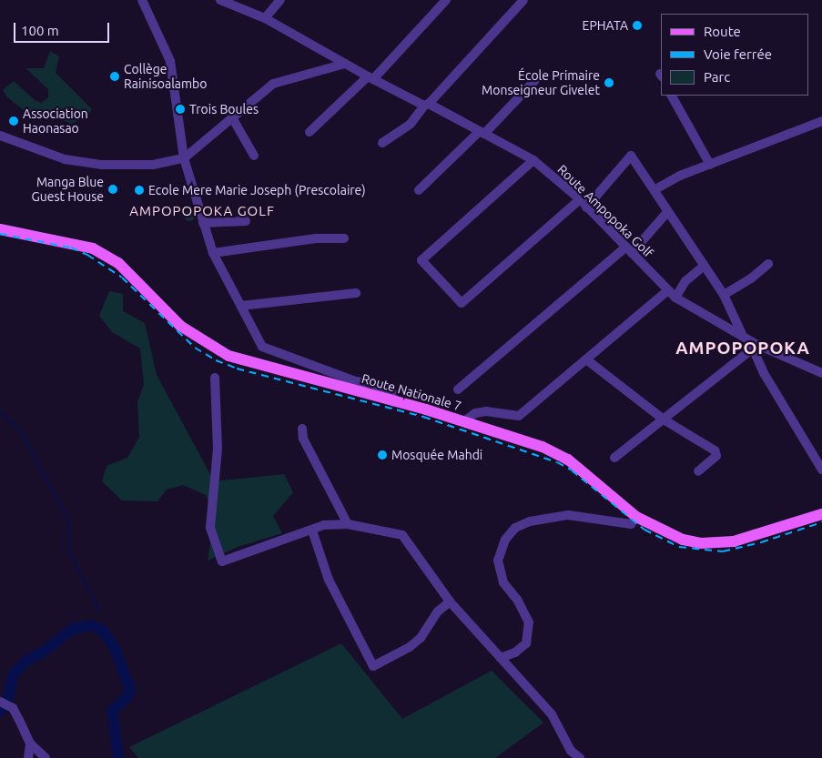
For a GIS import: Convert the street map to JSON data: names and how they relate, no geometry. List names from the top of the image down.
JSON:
{
  "streets": {
    "main road": ["Route Nationale 7"],
    "street": ["Route Ampopoka Golf"]
  },
  "districts": ["AMPOPOPOKA GOLF", "AMPOPOPOKA"],
  "places": [
    "EPHATA",
    "Collège Rainisoalambo",
    "École Primaire Monseigneur Givelet",
    "Trois Boules",
    "Association Haonasao",
    "Manga Blue Guest House",
    "Ecole Mere Marie Joseph (Prescolaire)",
    "Mosquée Mahdi"
  ],
  "legend": ["Route", "Voie ferrée", "Parc"],
  "scale_bar": "100 m"
}
